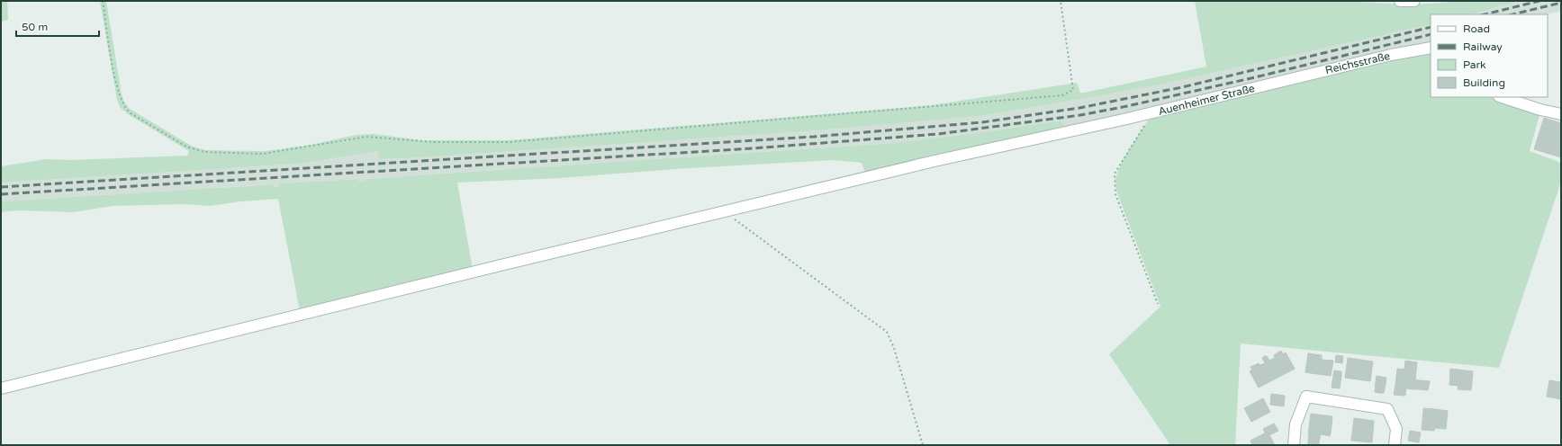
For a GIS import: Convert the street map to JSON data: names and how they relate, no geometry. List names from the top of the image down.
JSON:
{
  "streets": {
    "street": ["Reichsstraße", "Auenheimer Straße"]
  },
  "crossings": [
    ["Reichsstraße", "Auenheimer Straße"]
  ],
  "legend": [
    "Road",
    "Railway",
    "Park",
    "Building"
  ],
  "scale_bar": "50 m"
}
